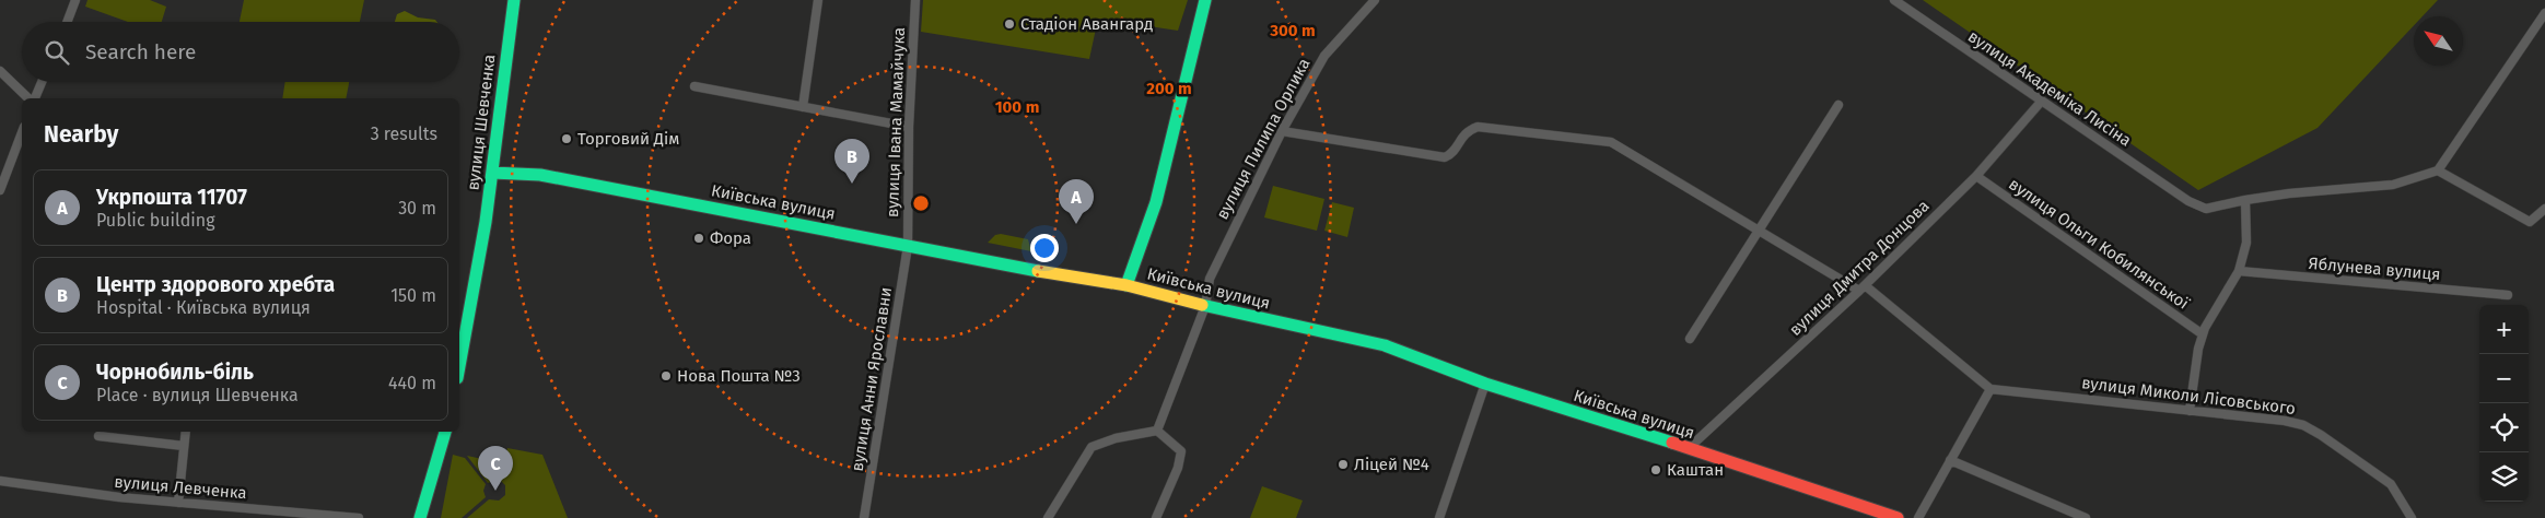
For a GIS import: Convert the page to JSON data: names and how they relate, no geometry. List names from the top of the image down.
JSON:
{
  "streets": {
    "main road": ["вулиця Шевченка", "Київська вулиця"],
    "street": [
      "вулиця Академіка Лисіна",
      "вулиця Івана Мамайчука",
      "вулиця Пилипа Орлика",
      "вулиця Ольги Кобилянської",
      "вулиця Дмитра Донцова",
      "Яблунева вулиця",
      "вулиця Анни Ярославни",
      "вулиця Миколи Лісовського",
      "вулиця Левченка"
    ]
  },
  "crossings": [
    ["вулиця Академіка Лисіна", "вулиця Дмитра Донцова"],
    ["вулиця Шевченка", "Київська вулиця"],
    ["вулиця Івана Мамайчука", "Київська вулиця"],
    ["вулиця Івана Мамайчука", "вулиця Анни Ярославни"],
    ["вулиця Пилипа Орлика", "Київська вулиця"],
    ["Київська вулиця", "вулиця Дмитра Донцова"],
    ["Київська вулиця", "вулиця Анни Ярославни"],
    ["вулиця Ольги Кобилянської", "вулиця Дмитра Донцова"]
  ],
  "places": [
    "Стадіон Авангард",
    "Торговий Дім",
    "Фора",
    "Нова Пошта №3",
    "Ліцей №4",
    "Каштан"
  ],
  "north": "top left",
  "page": {
    "search": "Search here",
    "heading": ["Nearby", "3 results"],
    "pins": ["B", "A", "C"],
    "list": [
      {
        "mark": "A",
        "name": "Укрпошта 11707",
        "note": "Public building",
        "value": "30 m"
      },
      {
        "mark": "B",
        "name": "Центр здорового хребта",
        "note": "Hospital · Київська вулиця",
        "value": "150 m"
      },
      {
        "mark": "C",
        "name": "Чорнобиль-біль",
        "note": "Place · вулиця Шевченка",
        "value": "440 m"
      }
    ],
    "map_buttons": ["+", "−"]
  },
  "rings": ["300 m", "200 m", "100 m"]
}
